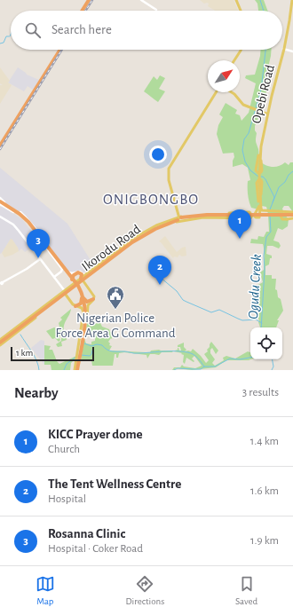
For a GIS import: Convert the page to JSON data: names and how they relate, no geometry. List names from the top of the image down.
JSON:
{
  "streets": {
    "highway": ["Ikorodu Road"],
    "main road": ["Opebi Road"]
  },
  "districts": ["ONIGBONGBO"],
  "water": ["Ogudu Creek"],
  "places": {
    "public building": ["Nigerian Police Force Area G Command"]
  },
  "scale_bar": "1 km",
  "north": "top right",
  "page": {
    "search": "Search here",
    "pins": ["1", "3", "2"],
    "scale": "1 km",
    "heading": ["Nearby", "3 results"],
    "list": [
      {
        "mark": "1",
        "name": "KICC Prayer dome",
        "note": "Church",
        "value": "1.4 km"
      },
      {
        "mark": "2",
        "name": "The Tent Wellness Centre",
        "note": "Hospital",
        "value": "1.6 km"
      },
      {
        "mark": "3",
        "name": "Rosanna Clinic",
        "note": "Hospital · Coker Road",
        "value": "1.9 km"
      }
    ],
    "nav": ["Map", "Directions", "Saved"]
  }
}
